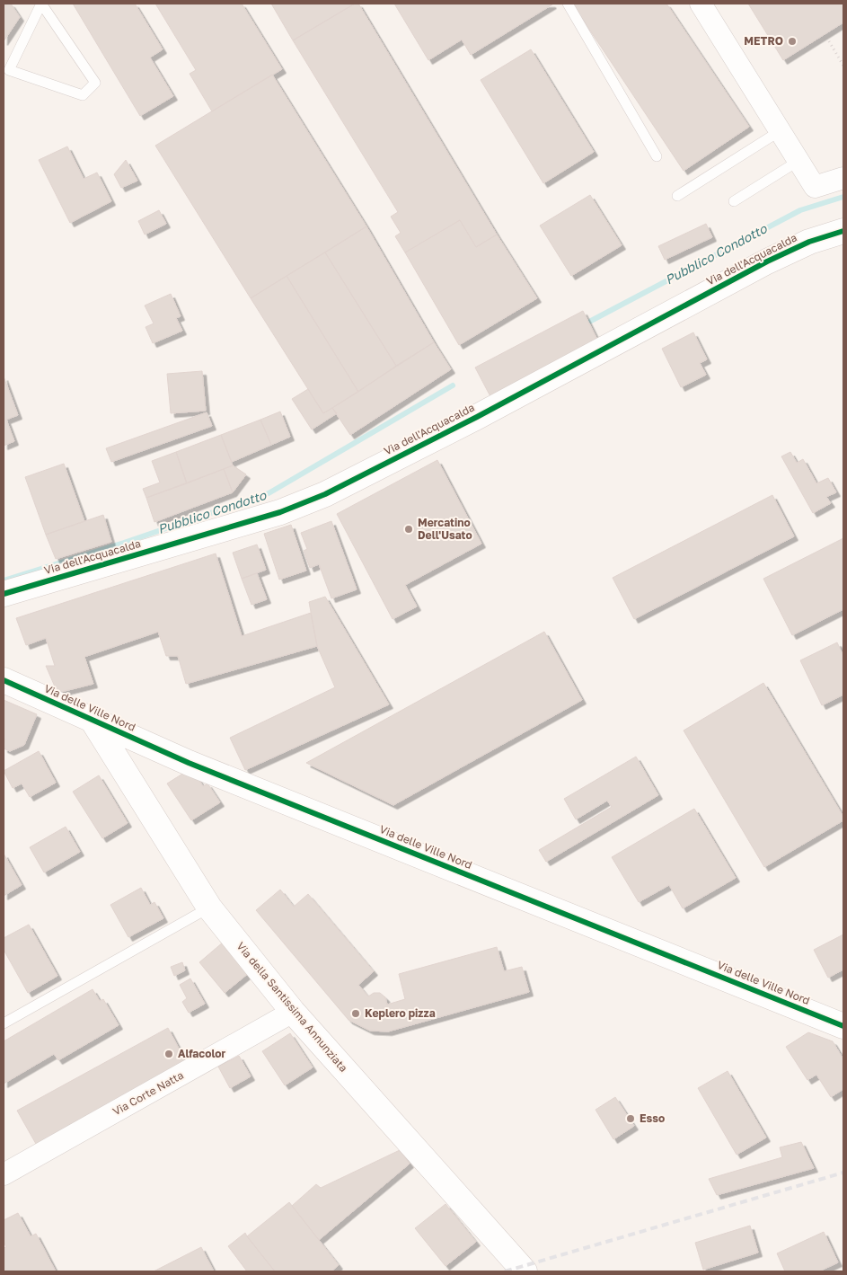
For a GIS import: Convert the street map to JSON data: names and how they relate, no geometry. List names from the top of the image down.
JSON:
{
  "streets": {
    "street": [
      "Via dell'Acquacalda",
      "Via delle Ville Nord",
      "Via della Santissima Annunziata",
      "Via Corte Natta"
    ]
  },
  "crossings": [
    ["Via delle Ville Nord", "Via della Santissima Annunziata"],
    ["Via della Santissima Annunziata", "Via Corte Natta"]
  ],
  "water": ["Pubblico Condotto"],
  "places": [
    "METRO",
    "Mercatino Dell'Usato",
    "Keplero pizza",
    "Alfacolor",
    "Esso"
  ]
}
